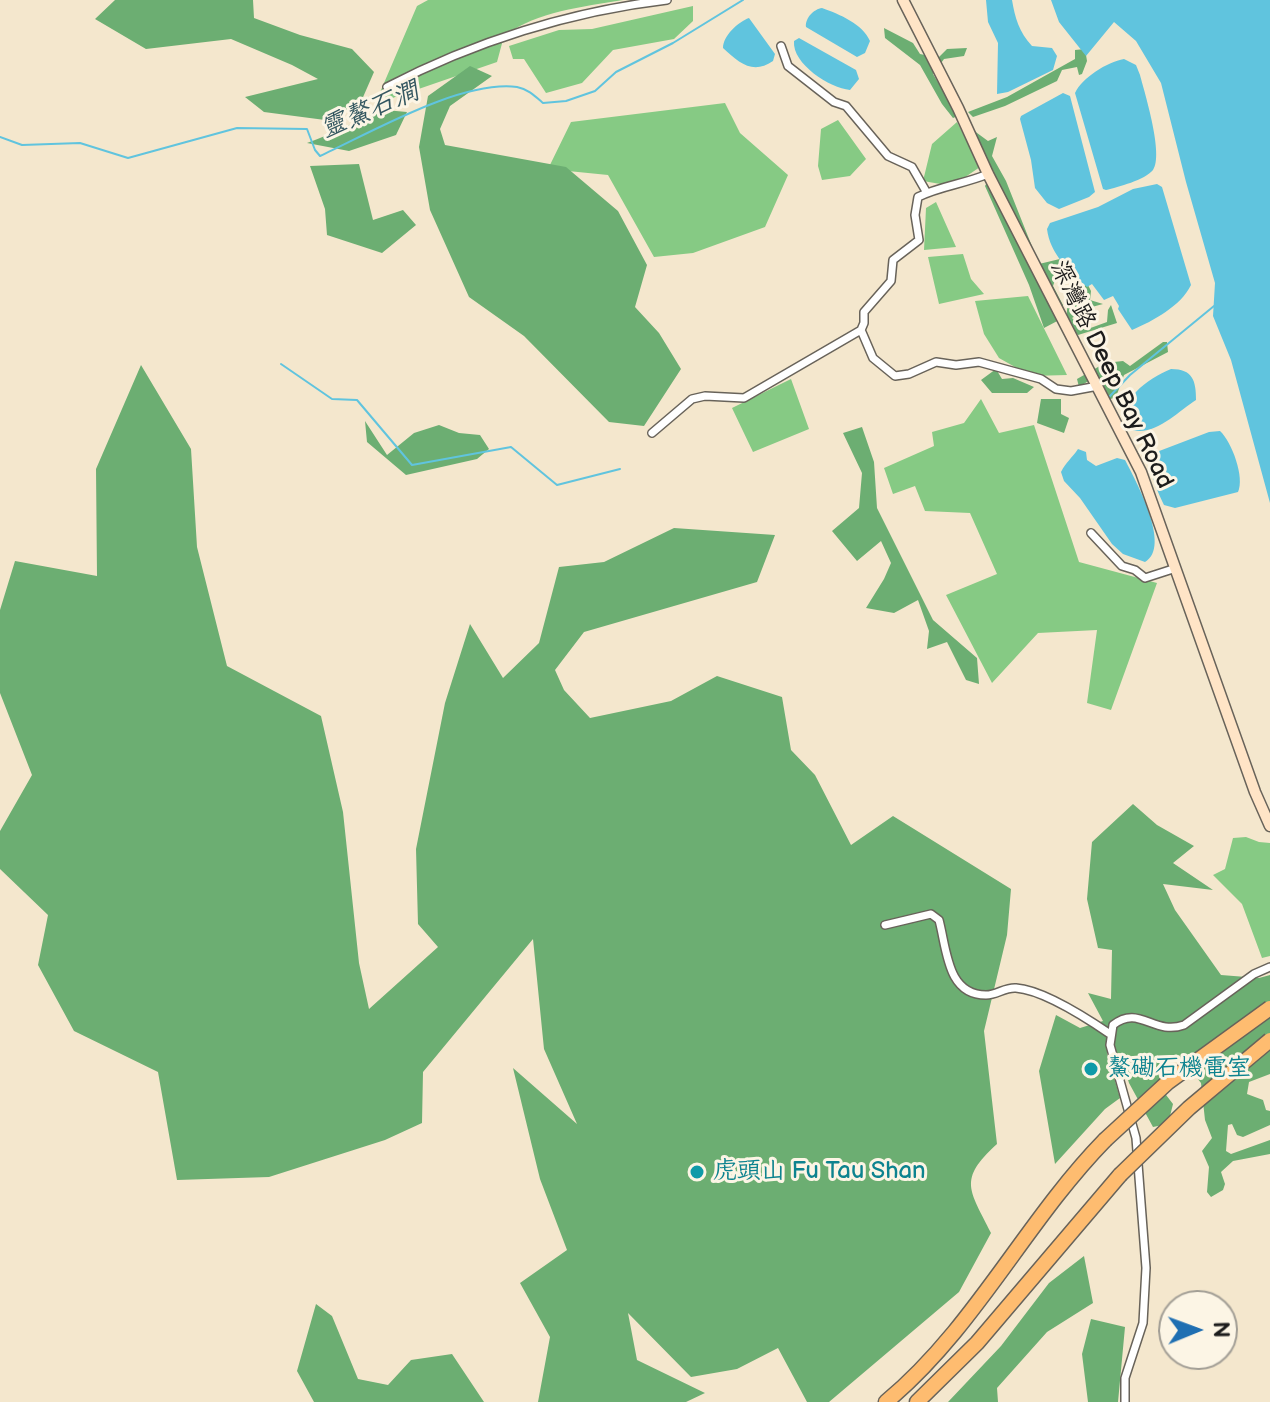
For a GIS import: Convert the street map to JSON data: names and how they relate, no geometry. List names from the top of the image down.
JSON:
{
  "streets": {
    "street": ["深灣路 Deep Bay Road"]
  },
  "water": ["靈鰲石澗"],
  "places": ["鰲磡石機電室", "虎頭山 Fu Tau Shan"],
  "north": "right"
}
